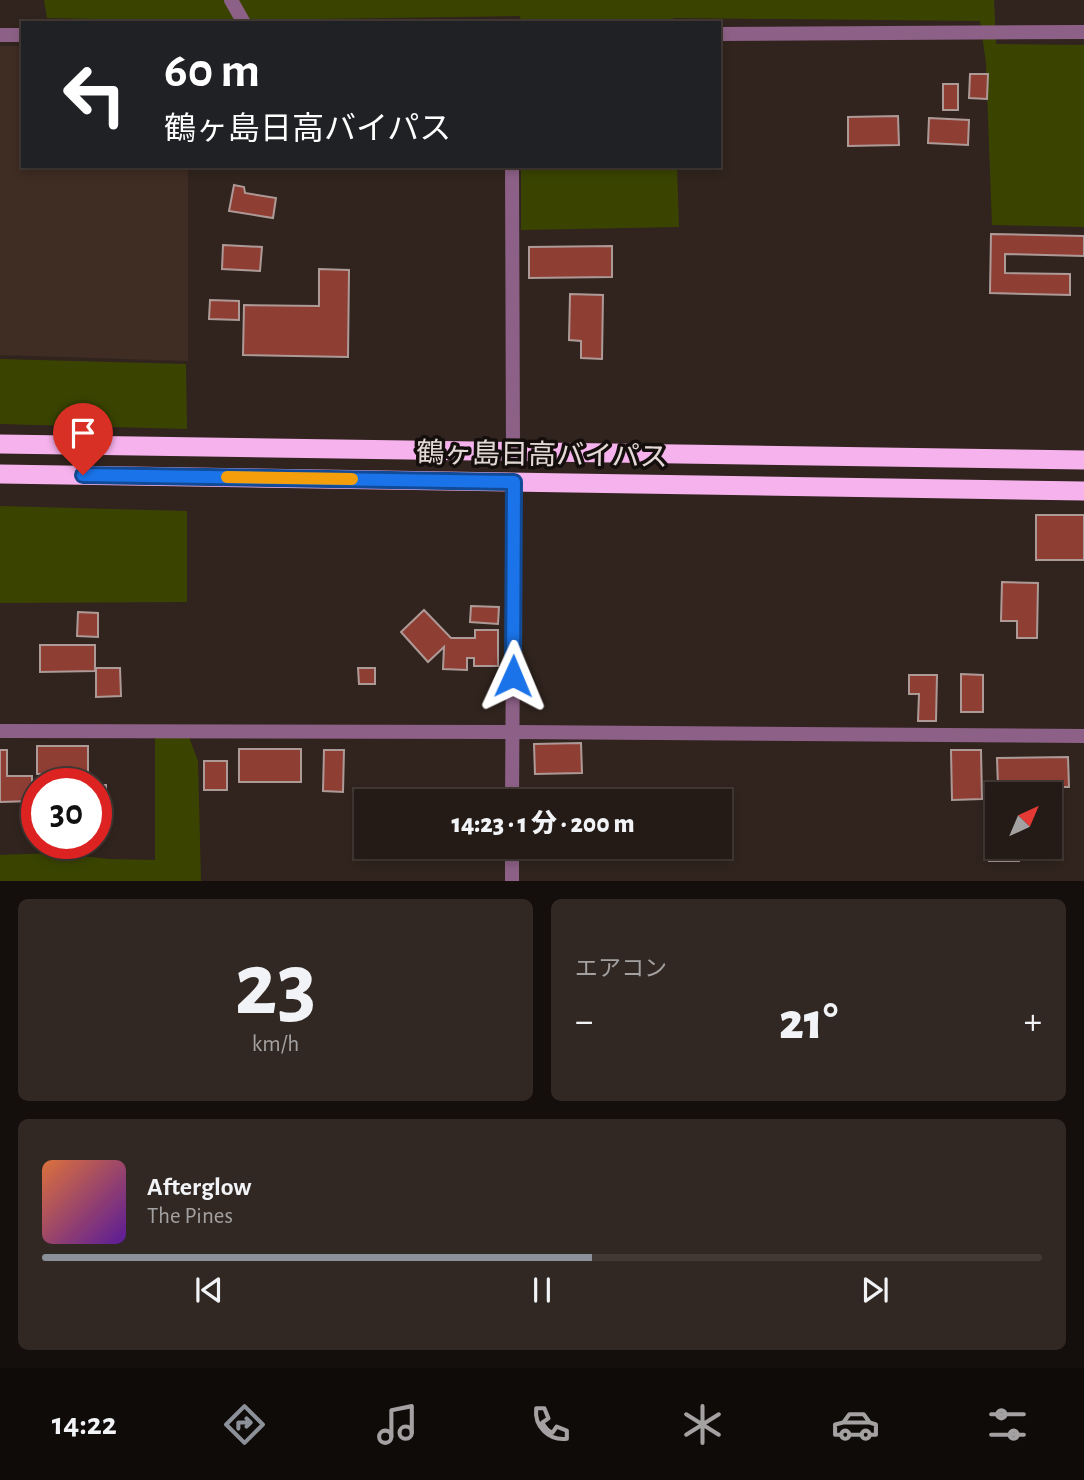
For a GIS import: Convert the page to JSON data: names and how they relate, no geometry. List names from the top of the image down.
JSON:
{
  "streets": {
    "highway": ["鶴ヶ島日高バイパス"]
  },
  "north": "top right",
  "page": {
    "turn": ["60 m", "鶴ヶ島日高バイパス"],
    "limit": "30",
    "trip": "14:23 · 1 分 · 200 m",
    "tile": [
      ["23", "km/h"],
      "エアコン"
    ],
    "heat": ["−", "21°", "+"],
    "song": ["Afterglow", "The Pines"],
    "tabs": "14:22"
  }
}
